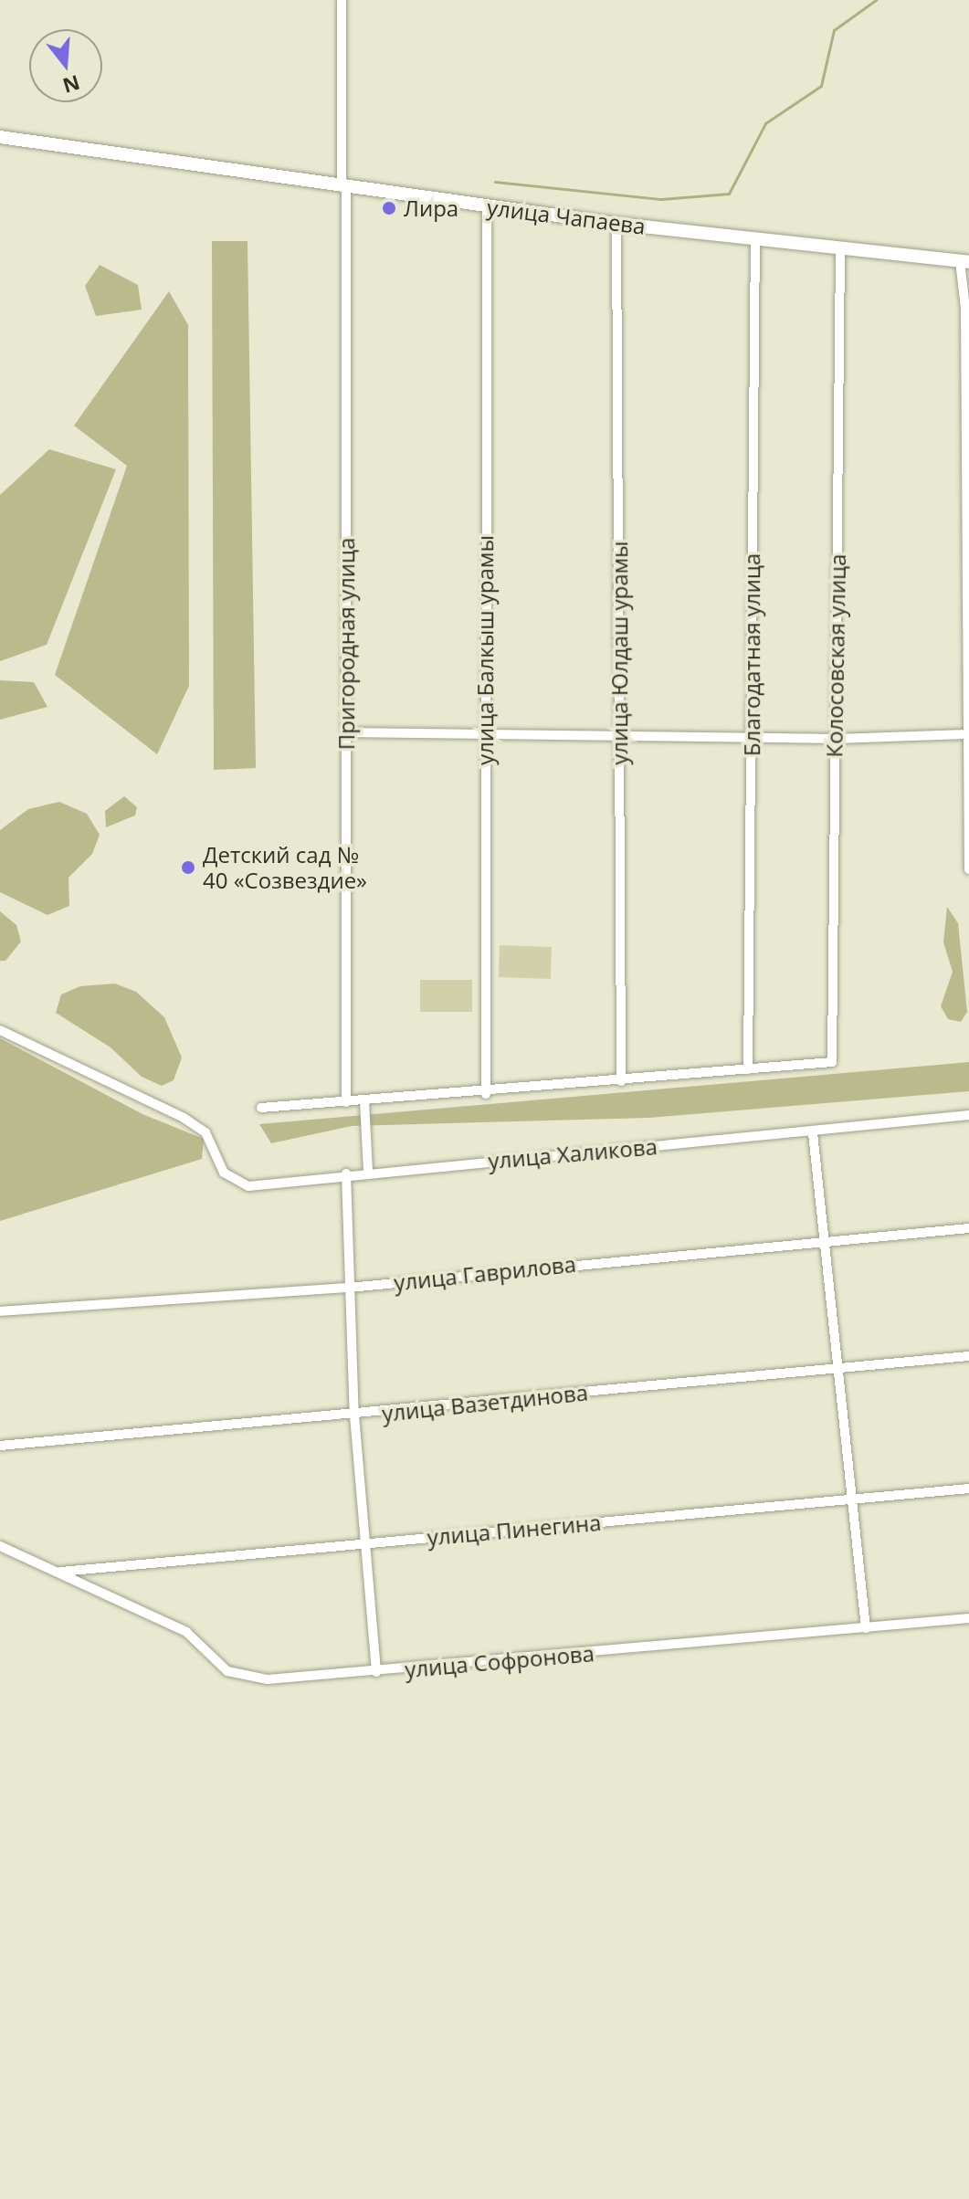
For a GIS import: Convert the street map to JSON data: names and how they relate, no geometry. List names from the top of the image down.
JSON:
{
  "streets": {
    "street": [
      "улица Чапаева",
      "Пригородная улица",
      "улица Балкыш урамы",
      "улица Юлдаш урамы",
      "Благодатная улица",
      "Колосовская улица",
      "улица Халикова",
      "улица Гаврилова",
      "улица Вазетдинова",
      "улица Пинегина",
      "улица Софронова"
    ]
  },
  "crossings": [
    ["улица Чапаева", "Пригородная улица"],
    ["улица Чапаева", "улица Балкыш урамы"],
    ["улица Чапаева", "улица Юлдаш урамы"],
    ["улица Чапаева", "Благодатная улица"],
    ["улица Чапаева", "Колосовская улица"],
    ["Благодатная улица", "Колосовская улица"],
    ["улица Пинегина", "улица Софронова"]
  ],
  "places": ["Лира", "Детский сад № 40 «Созвездие»"],
  "north": "bottom"
}
